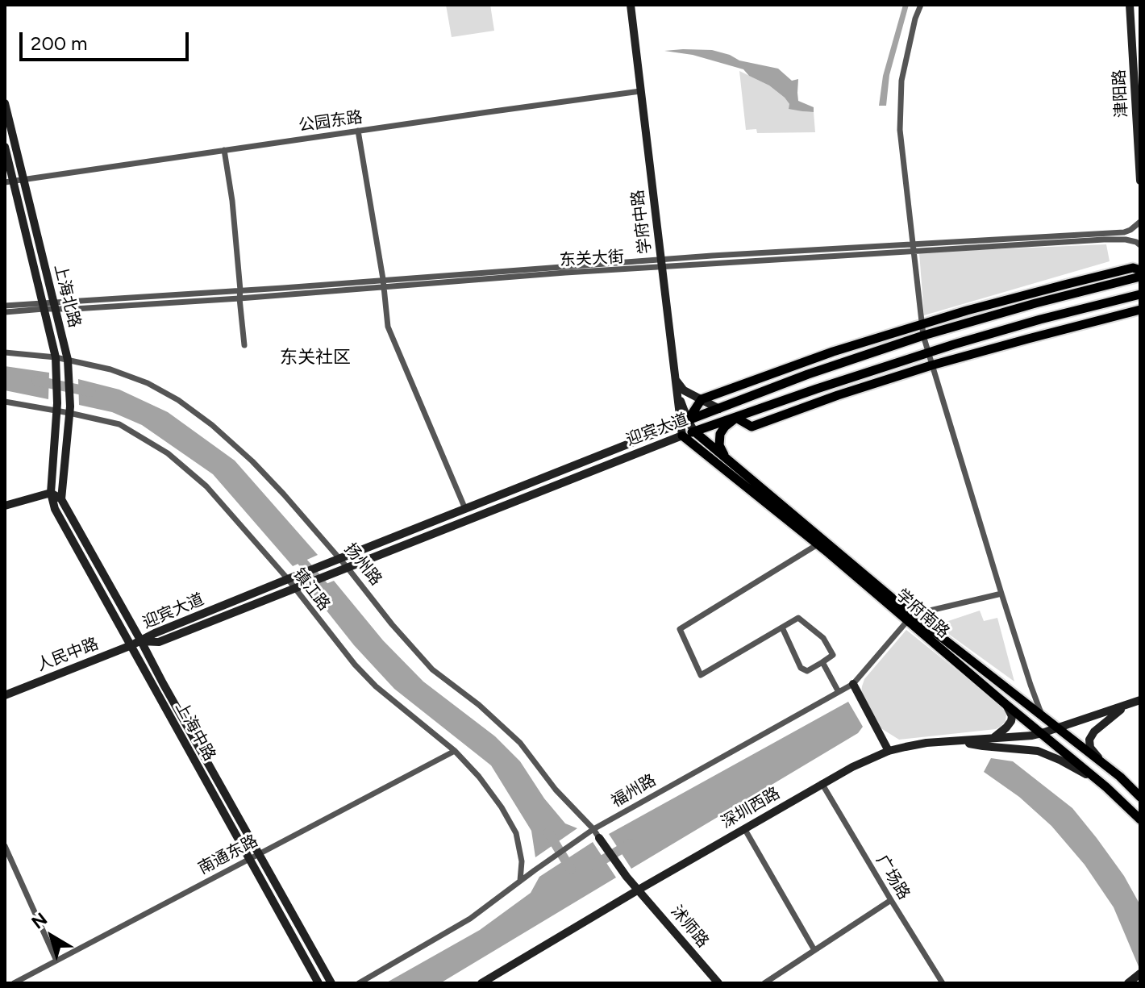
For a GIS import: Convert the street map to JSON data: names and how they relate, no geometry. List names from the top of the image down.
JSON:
{
  "streets": {
    "main road": [
      "津阳路",
      "学府中路",
      "上海北路",
      "迎宾大道",
      "扬州路",
      "学府南路",
      "人民中路",
      "上海中路",
      "深圳西路",
      "沭师路"
    ],
    "street": [
      "公园东路",
      "东关大街",
      "镇江路",
      "福州路",
      "南通东路",
      "广场路"
    ]
  },
  "crossings": [
    ["公园东路", "学府中路"],
    ["公园东路", "上海北路"],
    ["学府中路", "东关大街"],
    ["学府中路", "迎宾大道"],
    ["东关大街", "上海北路"],
    ["上海北路", "扬州路"],
    ["上海北路", "镇江路"],
    ["上海北路", "上海中路"],
    ["迎宾大道", "扬州路"],
    ["迎宾大道", "镇江路"],
    ["迎宾大道", "学府南路"],
    ["迎宾大道", "人民中路"],
    ["迎宾大道", "上海中路"],
    ["扬州路", "福州路"],
    ["扬州路", "深圳西路"],
    ["扬州路", "沭师路"],
    ["镇江路", "福州路"],
    ["镇江路", "南通东路"],
    ["学府南路", "福州路"],
    ["学府南路", "深圳西路"],
    ["人民中路", "上海中路"],
    ["上海中路", "南通东路"],
    ["深圳西路", "广场路"],
    ["深圳西路", "沭师路"]
  ],
  "districts": ["东关社区"],
  "scale_bar": "200 m",
  "north": "top left"
}
